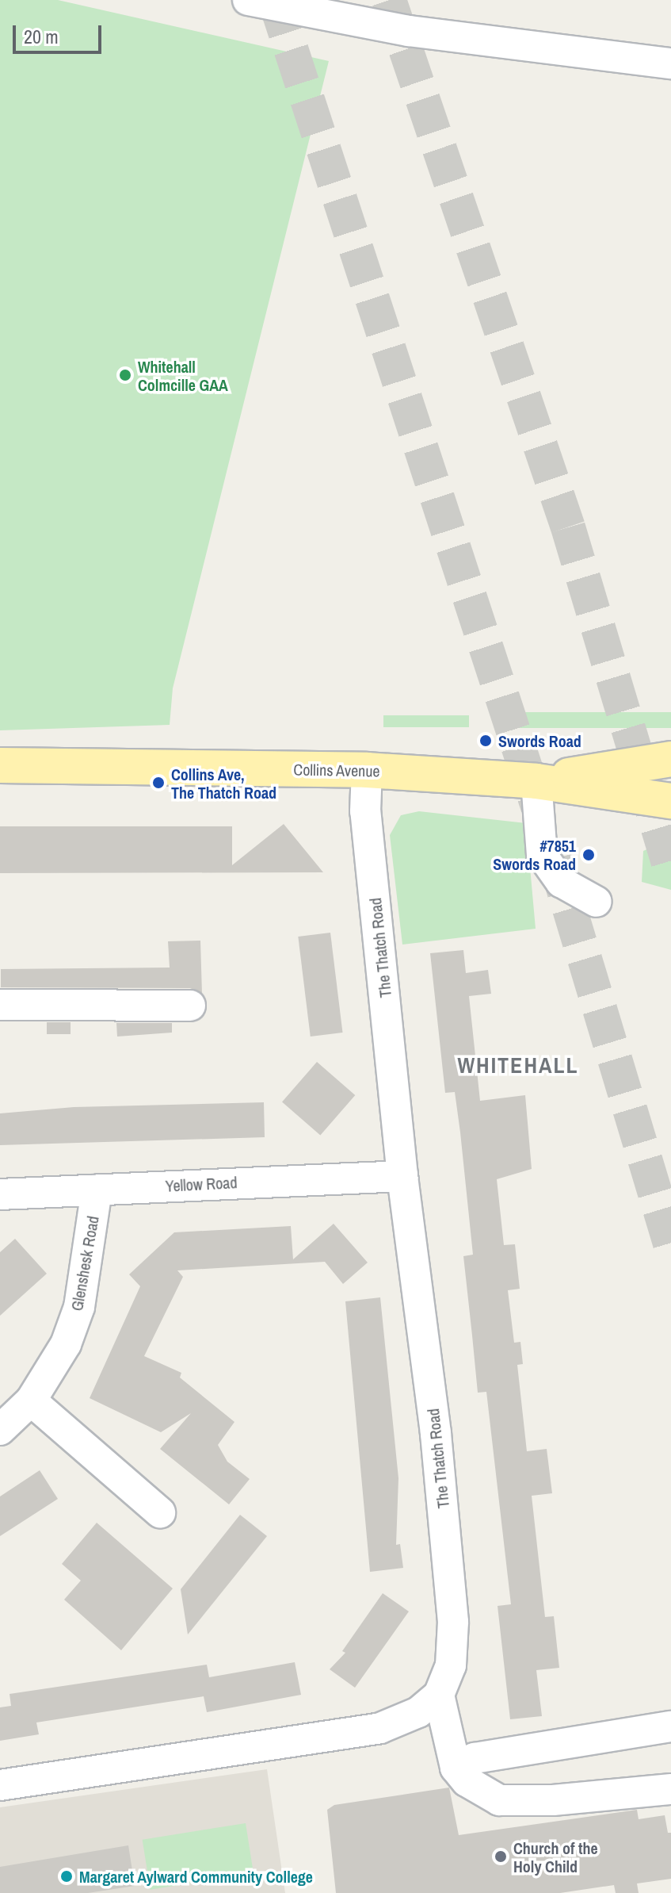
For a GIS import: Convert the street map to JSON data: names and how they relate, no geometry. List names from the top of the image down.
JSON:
{
  "streets": {
    "main road": ["Collins Avenue"],
    "street": ["The Thatch Road", "Yellow Road", "Glenshesk Road"]
  },
  "crossings": [
    ["Collins Avenue", "The Thatch Road"],
    ["The Thatch Road", "Yellow Road"],
    ["Yellow Road", "Glenshesk Road"]
  ],
  "districts": ["WHITEHALL"],
  "places": [
    "Whitehall Colmcille GAA",
    "Swords Road",
    "Collins Ave, The Thatch Road",
    "#7851 Swords Road",
    "Church of the Holy Child",
    "Margaret Aylward Community College"
  ],
  "scale_bar": "20 m"
}
